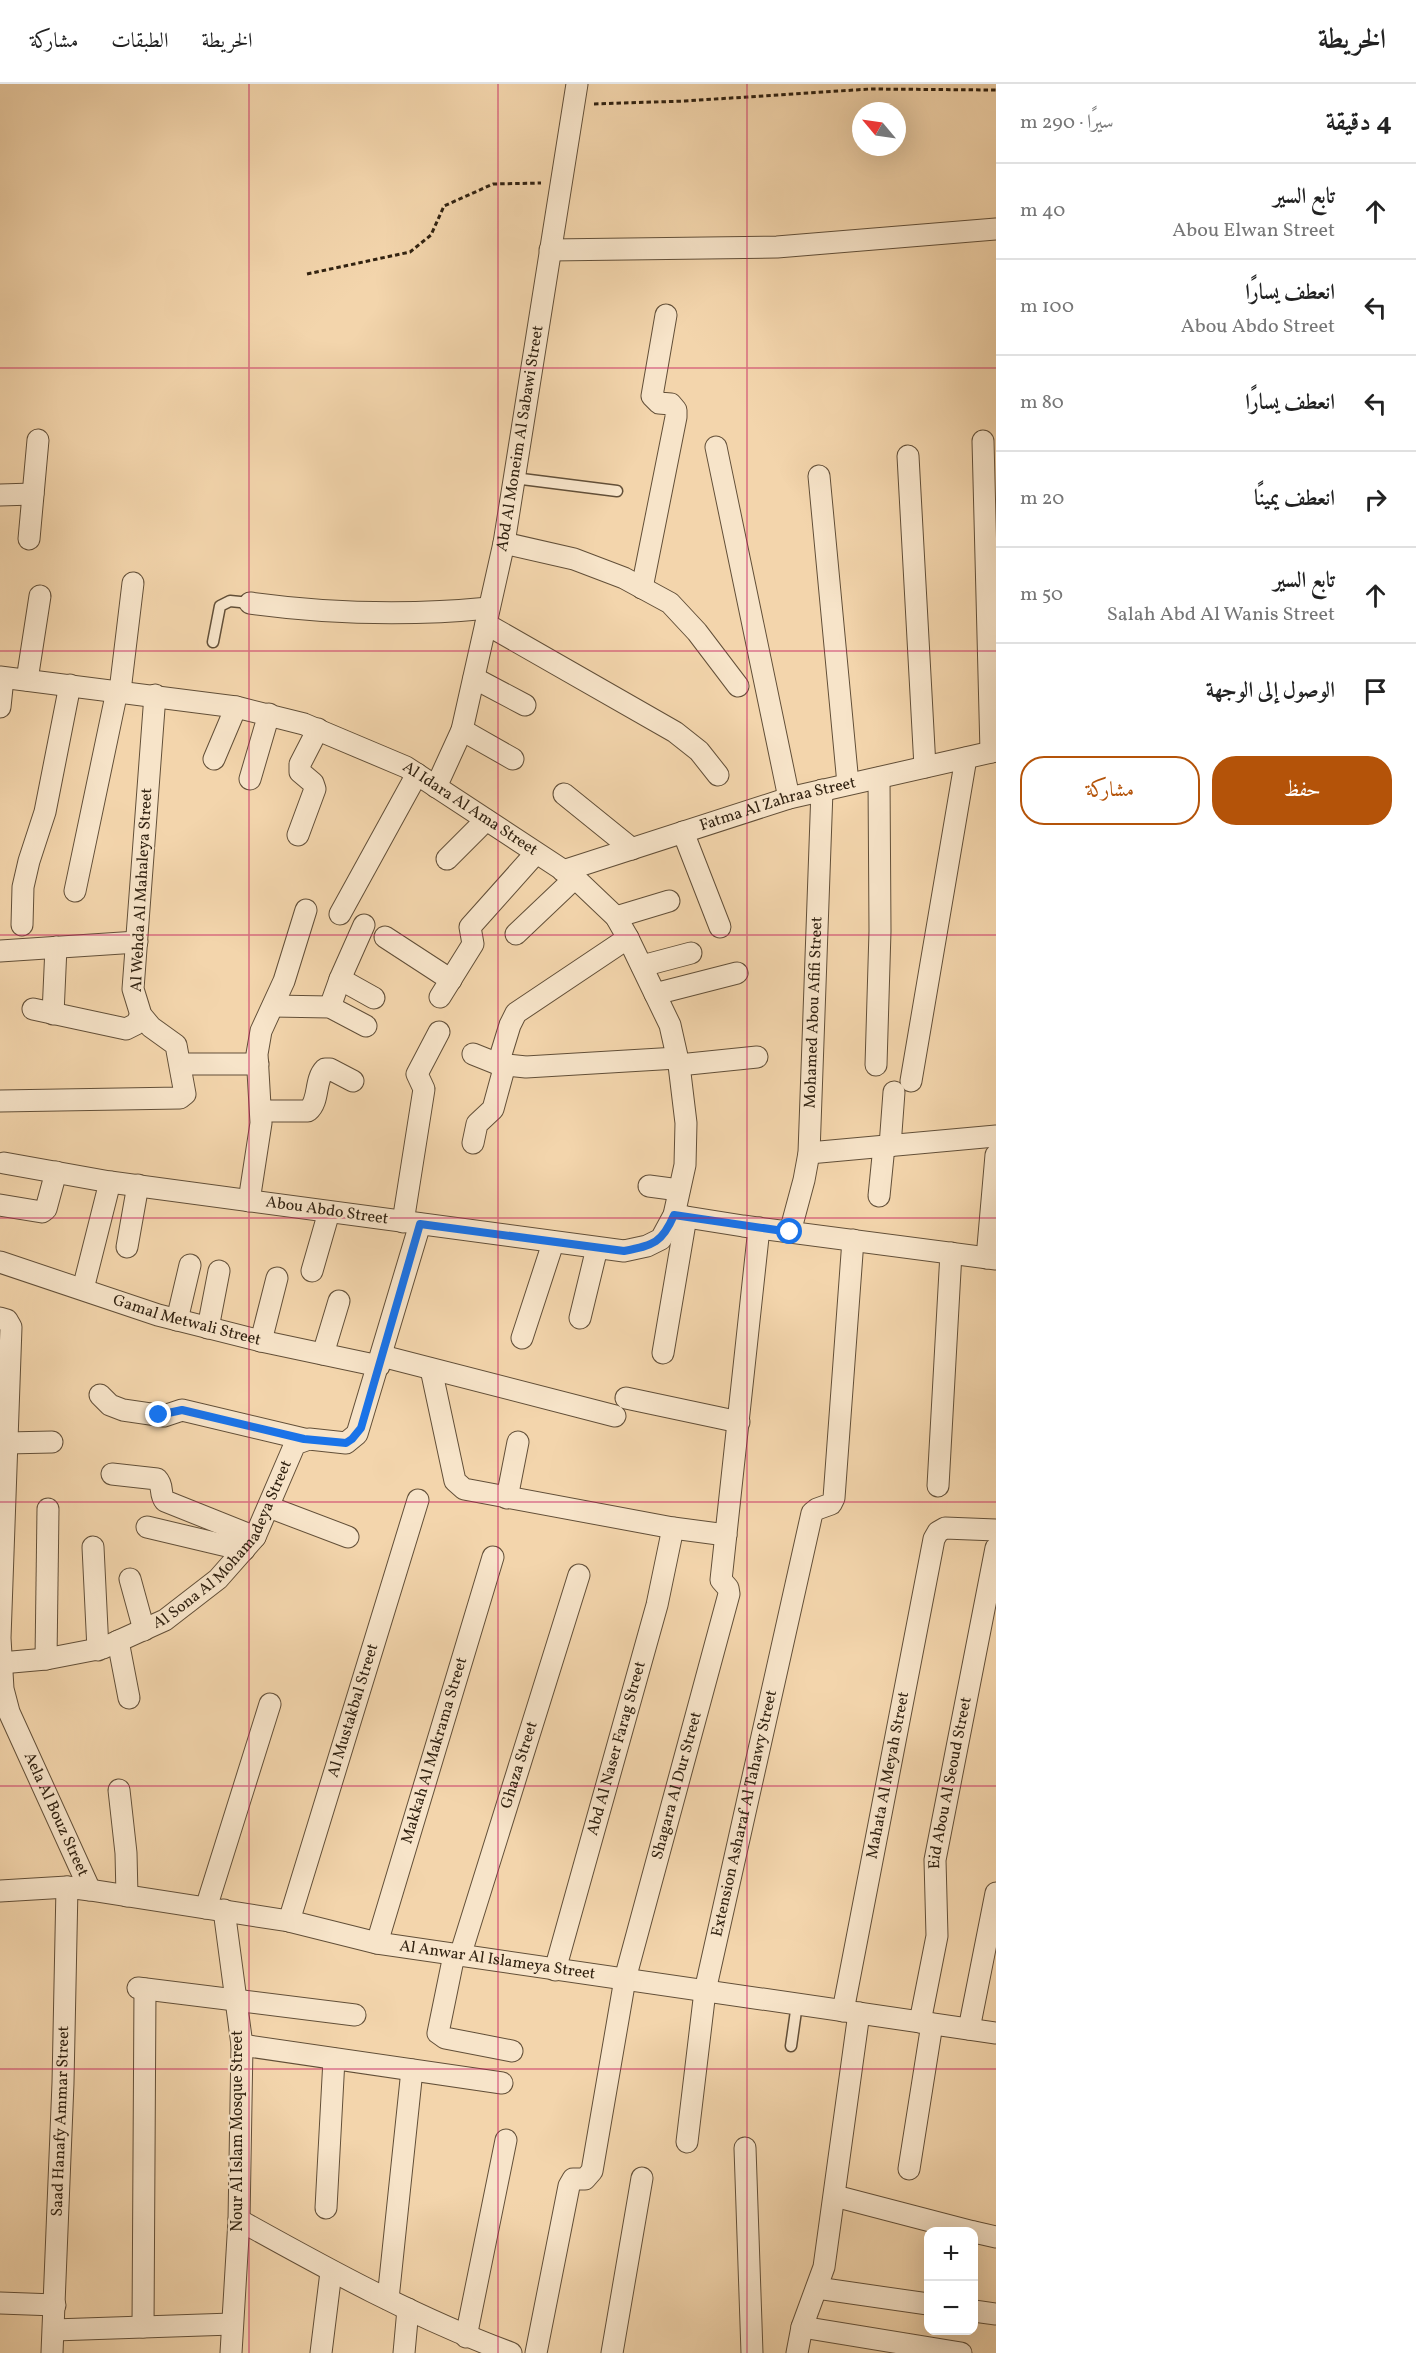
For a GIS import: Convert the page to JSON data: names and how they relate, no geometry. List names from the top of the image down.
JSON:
{
  "streets": {
    "street": [
      "Abd Al Moneim Al Sabawi Street",
      "Fatma Al Zahraa Street",
      "Al Idara Al Ama Street",
      "Al Wehda Al Mahaleya Street",
      "Mohamed Abou Afifi Street",
      "Abou Abdo Street",
      "Gamal Metwali Street",
      "Al Sona Al Mohamadeya Street",
      "Al Mustakbal Street",
      "Abd Al Naser Farag Street",
      "Makkah Al Makrama Street",
      "Ghaza Street",
      "Mahata Al Meyah Street",
      "Eid Abou Al Seoud Street",
      "Shagara Al Dur Street",
      "Extension Asharaf Al Tahawy Street",
      "Aela Al Bouz Street",
      "Al Anwar Al Islameya Street",
      "Saad Hanafy Ammar Street",
      "Nour Al Islam Mosque Street"
    ]
  },
  "crossings": [
    ["Abd Al Moneim Al Sabawi Street", "Al Idara Al Ama Street"],
    ["Fatma Al Zahraa Street", "Al Idara Al Ama Street"],
    ["Fatma Al Zahraa Street", "Mohamed Abou Afifi Street"],
    ["Al Idara Al Ama Street", "Al Wehda Al Mahaleya Street"],
    ["Al Idara Al Ama Street", "Abou Abdo Street"],
    ["Abou Abdo Street", "Al Sona Al Mohamadeya Street"],
    ["Gamal Metwali Street", "Al Sona Al Mohamadeya Street"],
    ["Al Sona Al Mohamadeya Street", "Aela Al Bouz Street"],
    ["Al Mustakbal Street", "Al Anwar Al Islameya Street"],
    ["Abd Al Naser Farag Street", "Al Anwar Al Islameya Street"],
    ["Makkah Al Makrama Street", "Al Anwar Al Islameya Street"],
    ["Ghaza Street", "Al Anwar Al Islameya Street"],
    ["Mahata Al Meyah Street", "Al Anwar Al Islameya Street"],
    ["Eid Abou Al Seoud Street", "Al Anwar Al Islameya Street"],
    ["Shagara Al Dur Street", "Al Anwar Al Islameya Street"],
    ["Extension Asharaf Al Tahawy Street", "Al Anwar Al Islameya Street"],
    ["Aela Al Bouz Street", "Al Anwar Al Islameya Street"],
    ["Al Anwar Al Islameya Street", "Saad Hanafy Ammar Street"],
    ["Al Anwar Al Islameya Street", "Nour Al Islam Mosque Street"]
  ],
  "north": "top left",
  "page": {
    "header": "الخريطة",
    "nav": ["الخريطة", "الطبقات", "مشاركة"],
    "heading": ["4 دقيقة", "سيرًا · 290 m"],
    "list": [
      ["تابع السير", "Abou Elwan Street", "40 m"],
      ["انعطف يسارًا", "Abou Abdo Street", "100 m"],
      ["انعطف يسارًا", "80 m"],
      ["انعطف يمينًا", "20 m"],
      ["تابع السير", "Salah Abd Al Wanis Street", "50 m"],
      "الوصول إلى الوجهة"
    ],
    "buttons": ["حفظ", "مشاركة"],
    "map_buttons": ["+", "−"]
  }
}
